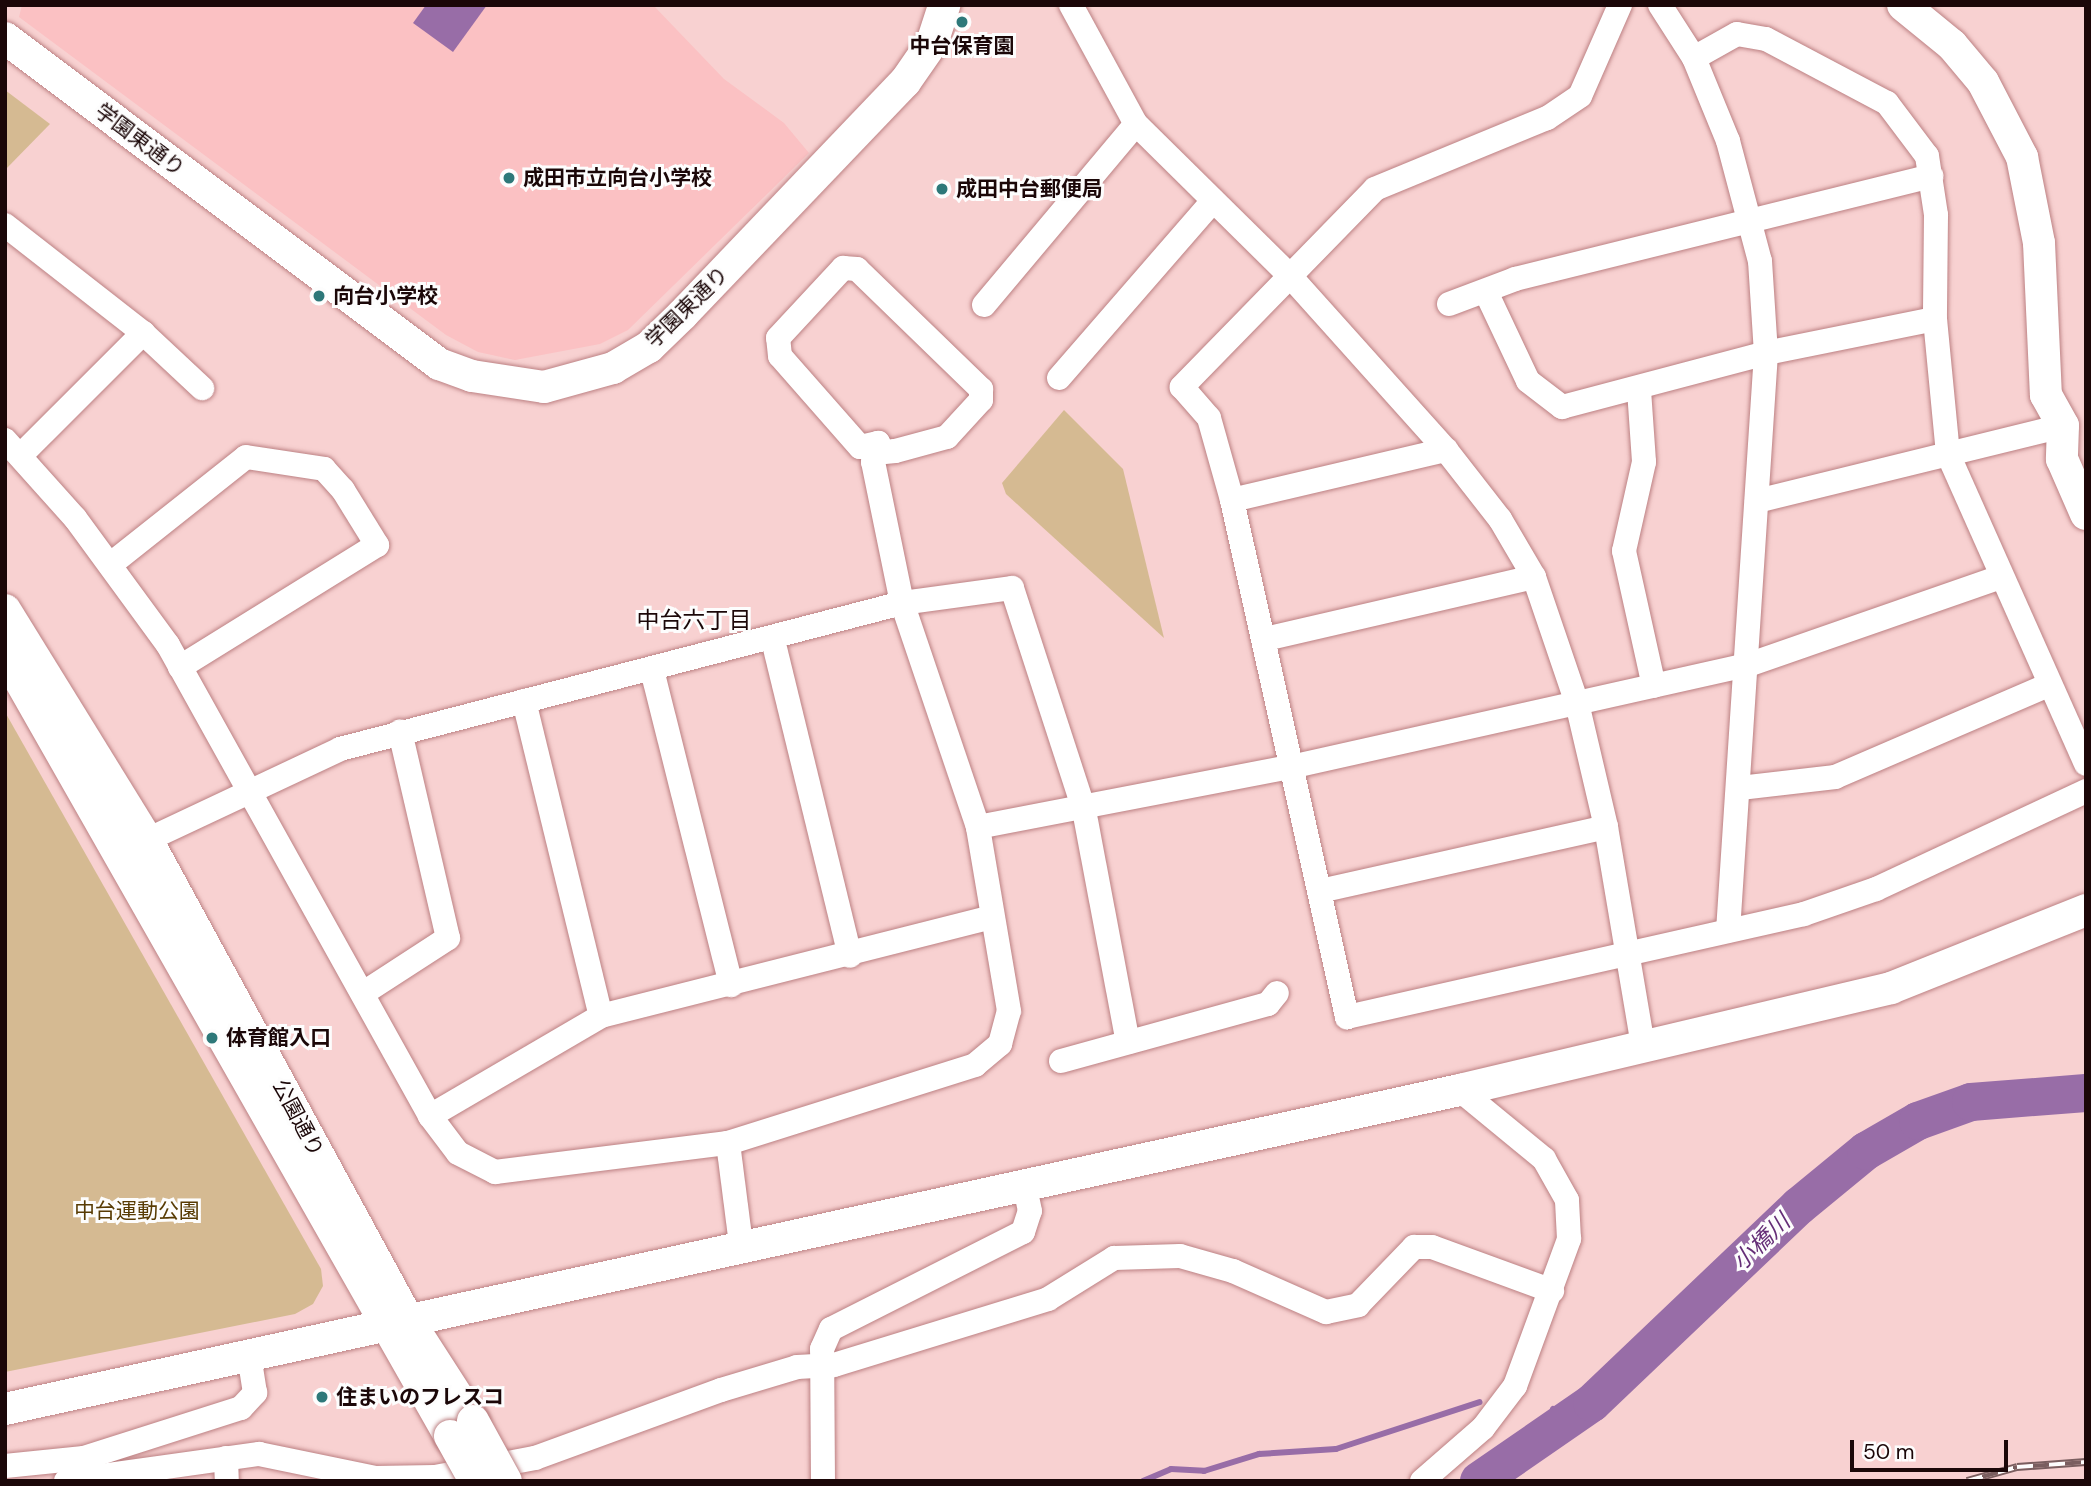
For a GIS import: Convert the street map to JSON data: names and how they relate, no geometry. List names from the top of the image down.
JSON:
{
  "streets": {
    "street": ["学園東通り", "公園通り"]
  },
  "districts": ["中台六丁目"],
  "water": ["小橋川"],
  "parks": ["中台運動公園"],
  "places": [
    "中台保育園",
    "成田市立向台小学校",
    "成田中台郵便局",
    "向台小学校",
    "体育館入口",
    "住まいのフレスコ"
  ],
  "scale_bar": "50 m"
}
